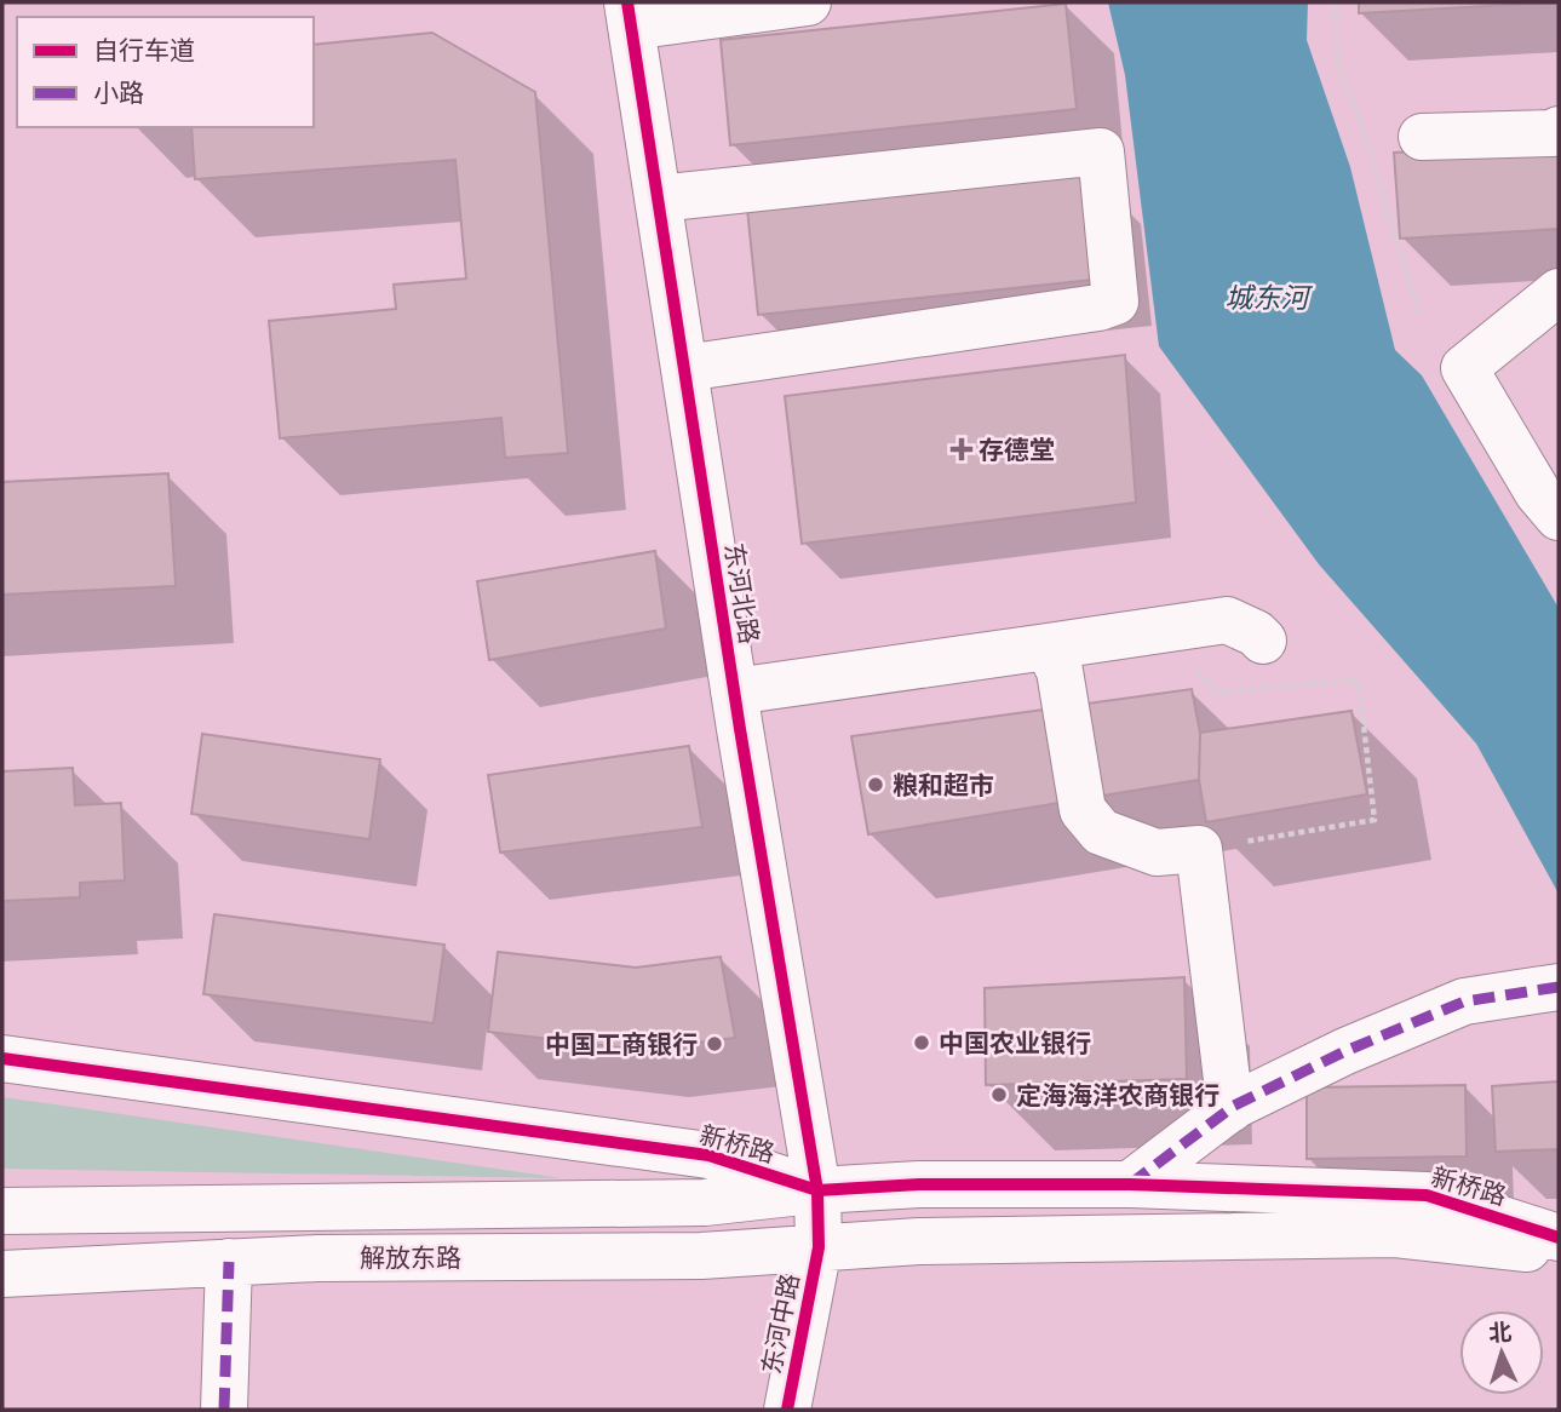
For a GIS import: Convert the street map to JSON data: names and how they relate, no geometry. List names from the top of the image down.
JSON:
{
  "streets": {
    "street": [
      "东河北路",
      "新桥路",
      "解放东路",
      "东河中路"
    ]
  },
  "crossings": [
    ["东河北路", "新桥路"],
    ["东河北路", "东河中路"],
    ["新桥路", "解放东路"],
    ["新桥路", "东河中路"],
    ["解放东路", "东河中路"]
  ],
  "water": ["城东河"],
  "places": {
    "health": ["存德堂"],
    "other": [
      "粮和超市",
      "中国农业银行",
      "中国工商银行",
      "定海海洋农商银行"
    ]
  },
  "legend": ["自行车道", "小路"],
  "north": "top"
}
